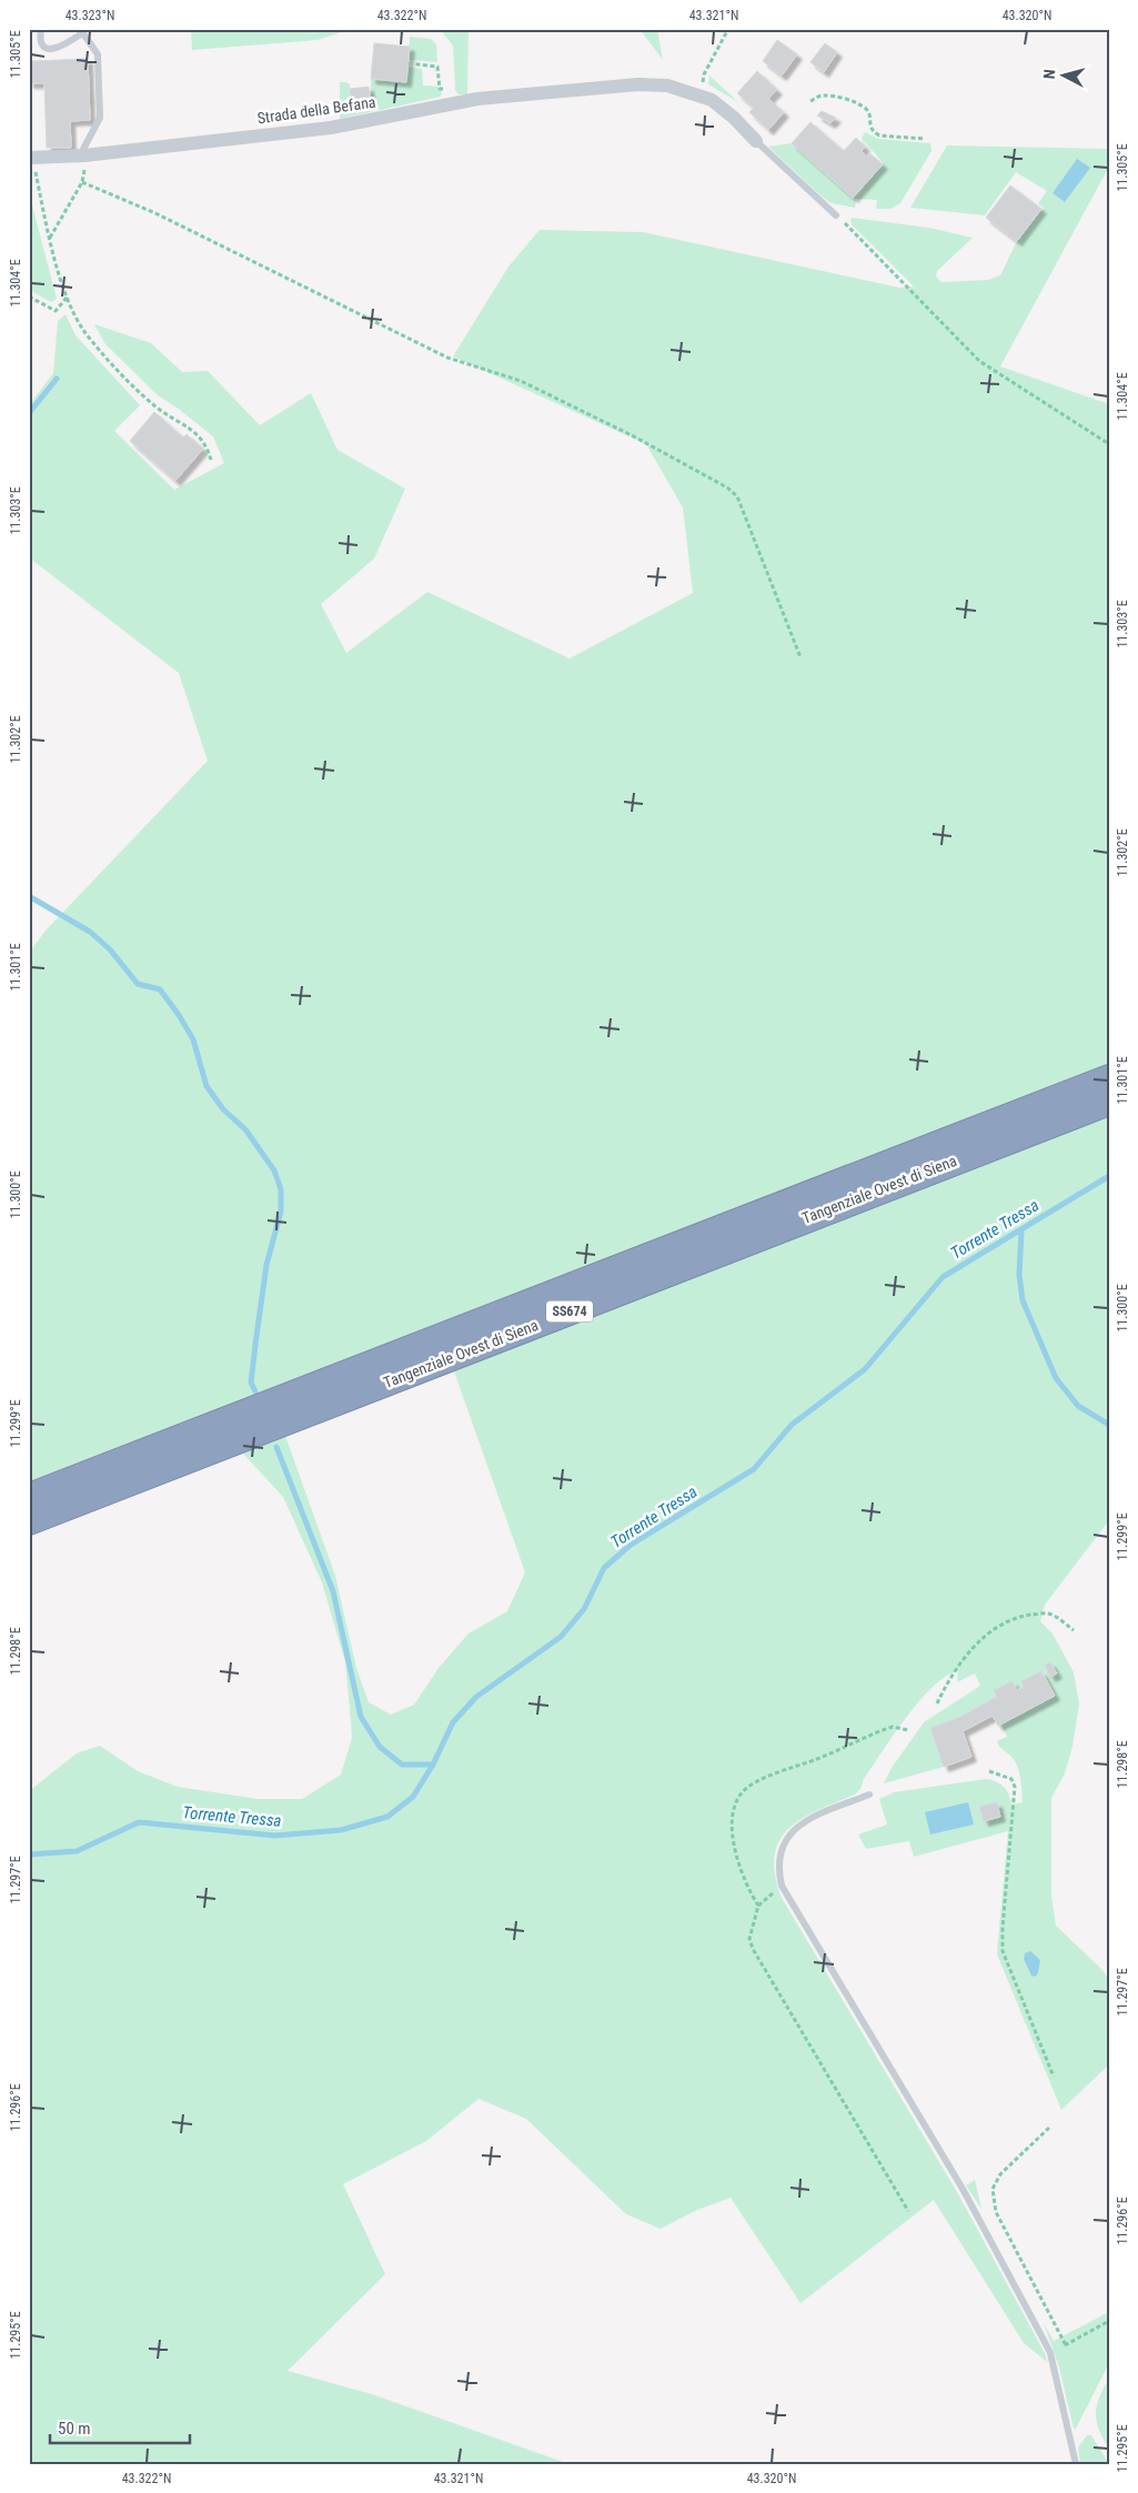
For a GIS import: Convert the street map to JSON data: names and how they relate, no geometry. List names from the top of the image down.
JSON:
{
  "streets": {
    "highway": ["Tangenziale Ovest di Siena", "SS674"],
    "street": ["Strada della Befana"]
  },
  "water": ["Torrente Tressa"],
  "scale_bar": "50 m",
  "north": "left",
  "coordinates": [
    "43.323°N",
    "43.322°N",
    "43.321°N",
    "43.320°N",
    "11.305°E",
    "11.304°E",
    "11.303°E",
    "11.302°E",
    "11.301°E",
    "11.300°E",
    "11.299°E",
    "11.298°E",
    "11.297°E",
    "11.296°E",
    "11.295°E"
  ]
}
